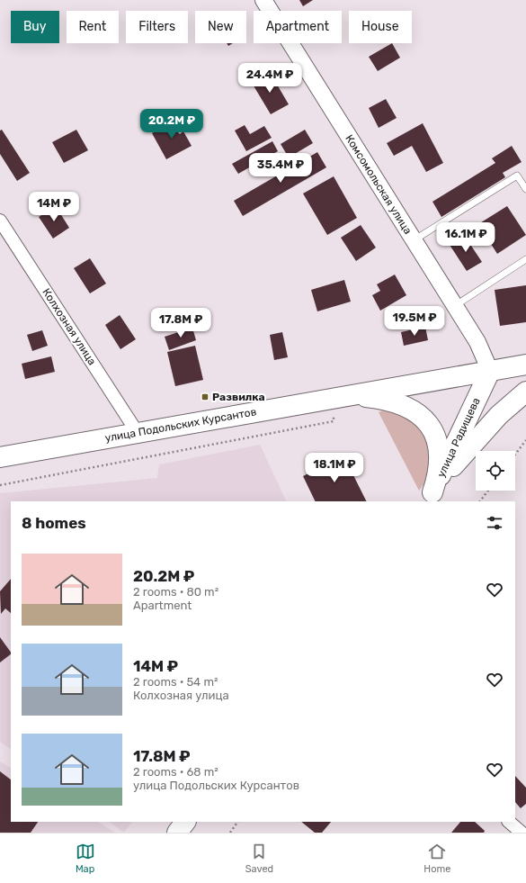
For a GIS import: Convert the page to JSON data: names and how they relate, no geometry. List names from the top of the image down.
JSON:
{
  "streets": {
    "main road": ["улица Подольских Курсантов", "улица Радищева"],
    "street": ["Комсомольская улица", "Колхозная улица"]
  },
  "crossings": [
    ["Комсомольская улица", "улица Подольских Курсантов"],
    ["Комсомольская улица", "улица Радищева"],
    ["Колхозная улица", "улица Подольских Курсантов"],
    ["улица Подольских Курсантов", "улица Радищева"]
  ],
  "places": {
    "transit": ["Развилка"]
  },
  "page": {
    "chip": [
      "Buy",
      "Rent",
      "Filters",
      "New",
      "Apartment",
      "House"
    ],
    "price": [
      "24.4M ₽",
      "20.2M ₽",
      "35.4M ₽",
      "14M ₽",
      "16.1M ₽",
      "19.5M ₽",
      "17.8M ₽",
      "18.1M ₽"
    ],
    "heading": "8 homes",
    "list": [
      {
        "name": "20.2M ₽",
        "note": "2 rooms · 80 m² · Apartment"
      },
      {
        "name": "14M ₽",
        "note": "2 rooms · 54 m² · Колхозная улица"
      },
      {
        "name": "17.8M ₽",
        "note": "2 rooms · 68 m² · улица Подольских Курсантов"
      }
    ],
    "tabs": ["Map", "Saved", "Home"]
  }
}
